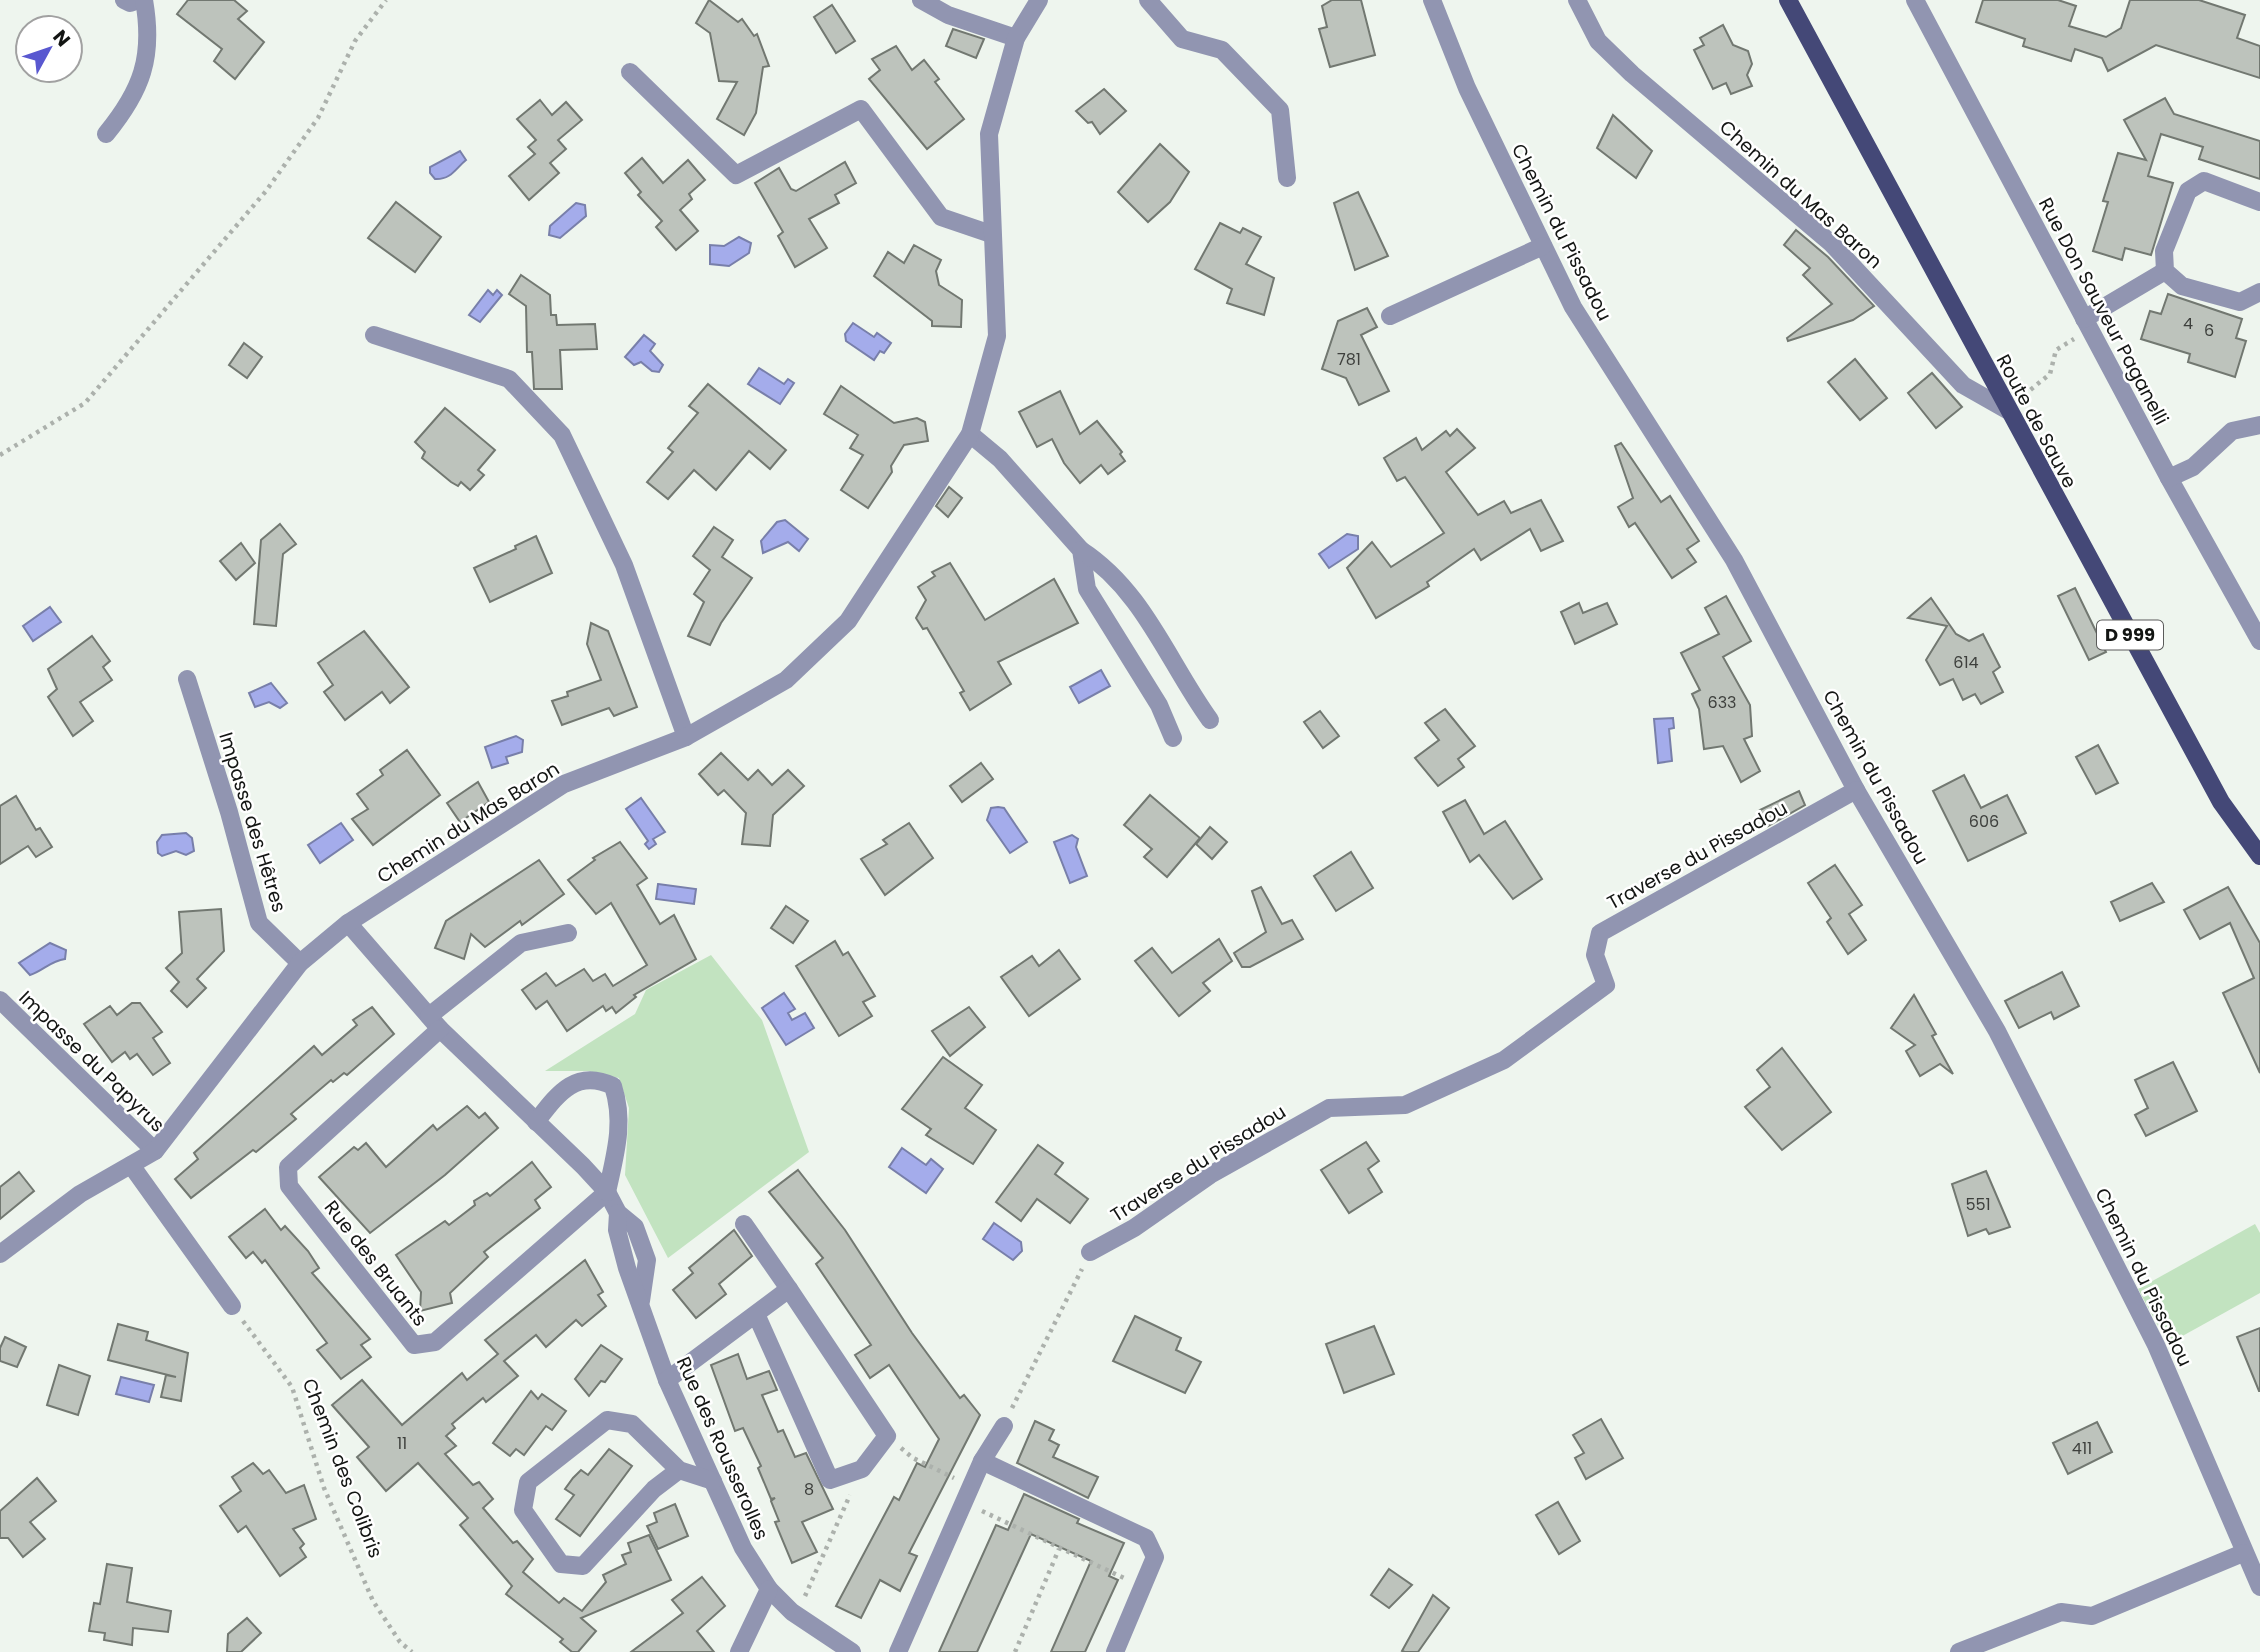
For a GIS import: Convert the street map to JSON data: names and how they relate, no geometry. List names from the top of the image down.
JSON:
{
  "streets": {
    "main road": ["Route de Sauve", "D 999"],
    "street": [
      "Chemin du Mas Baron",
      "Chemin du Pissadou",
      "Rue Don Sauveur Paganelli",
      "Impasse des Hêtres",
      "Traverse du Pissadou",
      "Impasse du Papyrus",
      "Rue des Bruants",
      "Rue des Rousserolles"
    ],
    "path": ["Chemin des Colibris"]
  },
  "crossings": [
    ["Chemin du Mas Baron", "Route de Sauve"],
    ["Chemin du Mas Baron", "Impasse des Hêtres"],
    ["Chemin du Mas Baron", "Impasse du Papyrus"],
    ["Chemin du Mas Baron", "Rue des Rousserolles"],
    ["Chemin du Pissadou", "Traverse du Pissadou"],
    ["Rue des Bruants", "Rue des Rousserolles"]
  ],
  "house_numbers": [
    "4",
    "6",
    "781",
    "614",
    "633",
    "606",
    "551",
    "11",
    "411",
    "8"
  ],
  "north": "top right"
}
